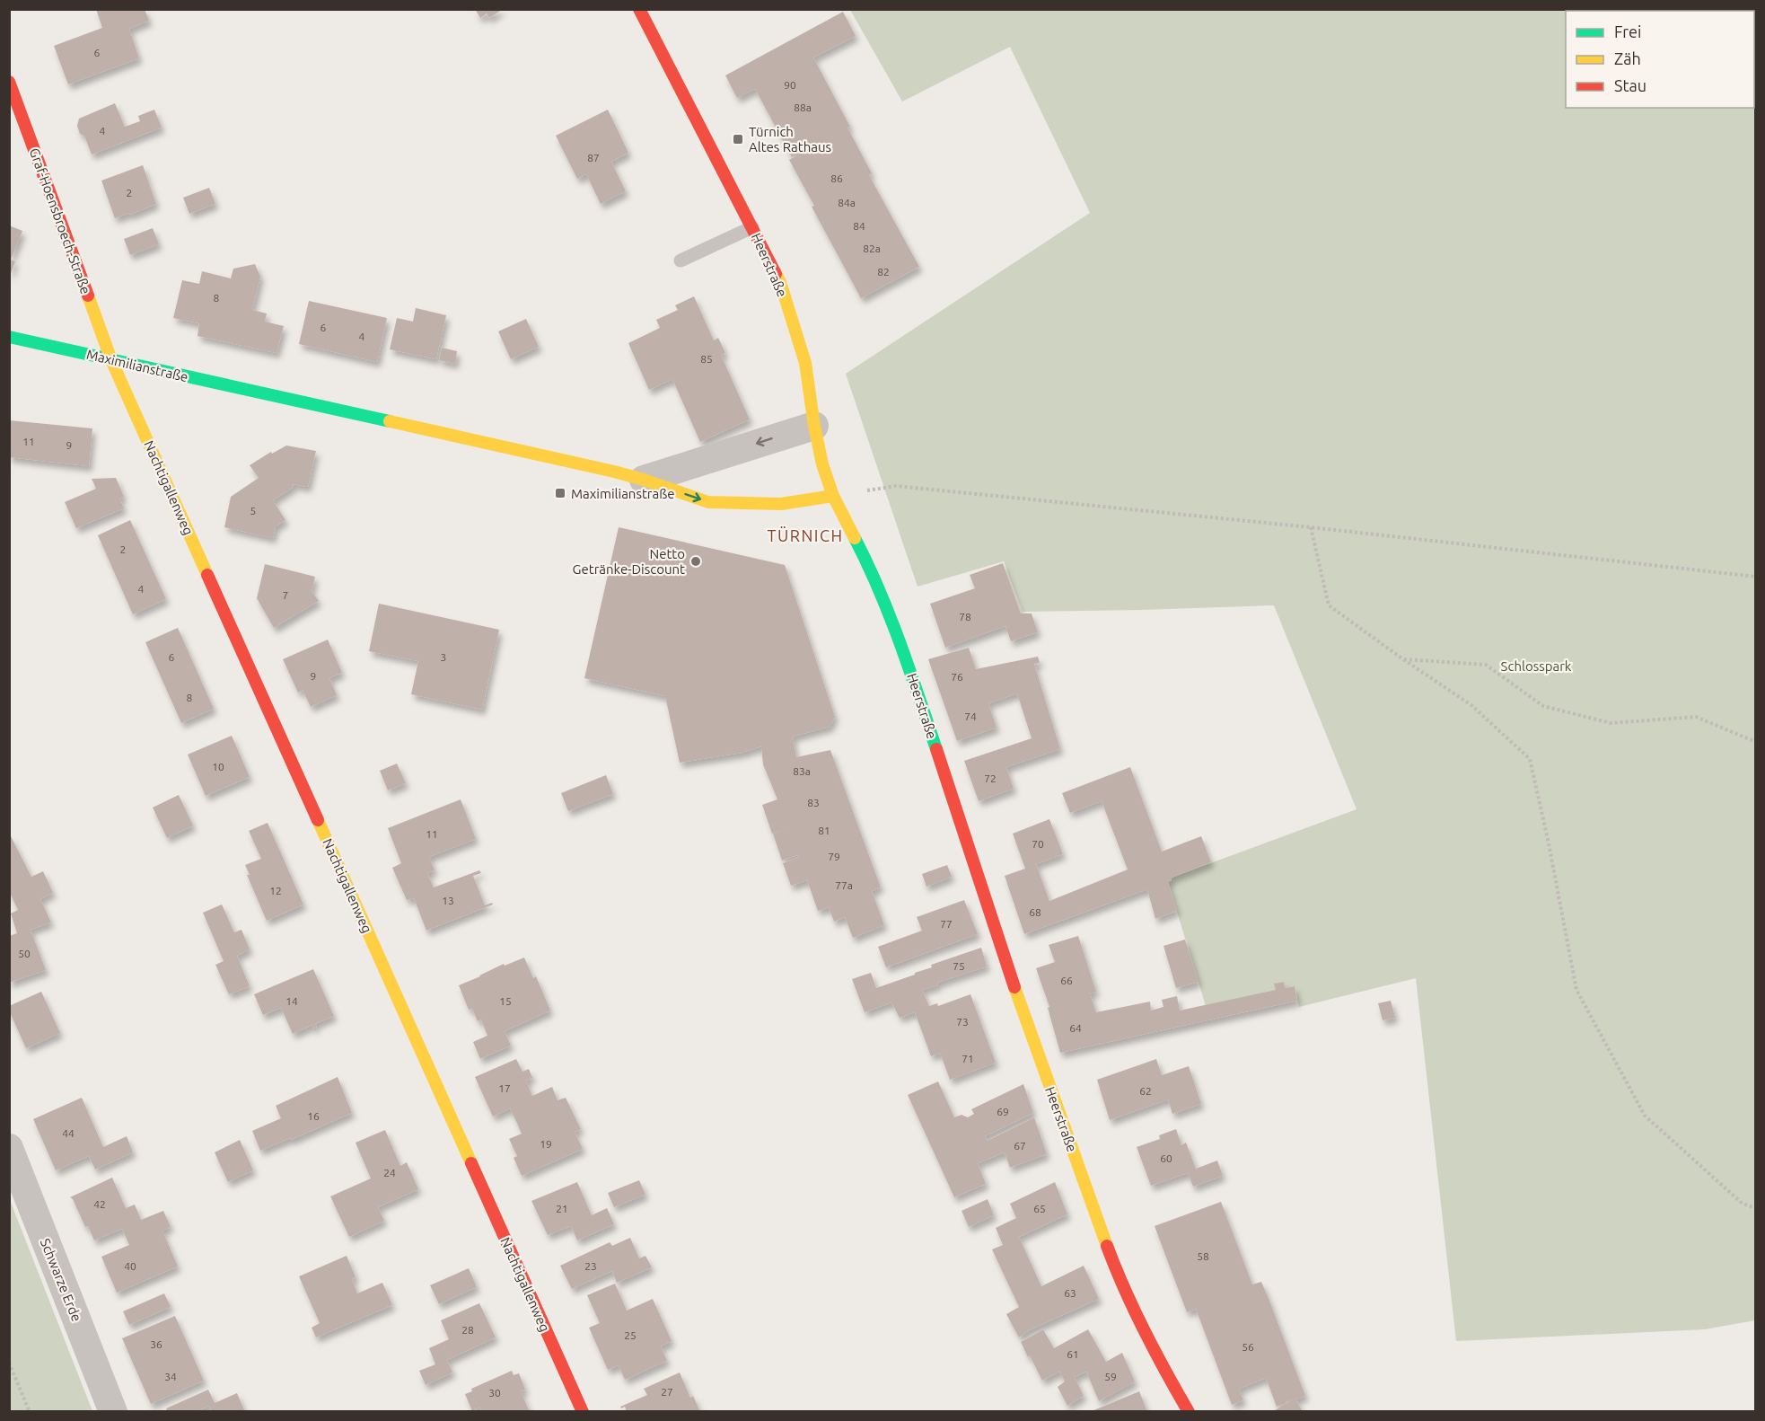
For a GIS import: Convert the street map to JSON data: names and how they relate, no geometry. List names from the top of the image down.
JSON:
{
  "streets": {
    "street": [
      "Graf-Hoensbroech-Straße",
      "Heerstraße",
      "Maximilianstraße",
      "Nachtigallenweg",
      "Schwarze Erde"
    ]
  },
  "crossings": [
    ["Graf-Hoensbroech-Straße", "Maximilianstraße"],
    ["Graf-Hoensbroech-Straße", "Nachtigallenweg"],
    ["Heerstraße", "Maximilianstraße"],
    ["Maximilianstraße", "Nachtigallenweg"]
  ],
  "districts": ["TÜRNICH"],
  "parks": ["Schlosspark"],
  "places": {
    "transit": ["Türnich Altes Rathaus", "Maximilianstraße"],
    "other": ["Netto Getränke-Discount"]
  },
  "house_numbers": [
    "6",
    "90",
    "88a",
    "4",
    "87",
    "86",
    "2",
    "84a",
    "84",
    "82a",
    "82",
    "8",
    "6",
    "4",
    "85",
    "11",
    "9",
    "5",
    "2",
    "4",
    "7",
    "78",
    "6",
    "3",
    "9",
    "76",
    "8",
    "74",
    "10",
    "83a",
    "72",
    "83",
    "81",
    "11",
    "70",
    "79",
    "77a",
    "12",
    "13",
    "68",
    "77",
    "50",
    "75",
    "66",
    "14",
    "15",
    "73",
    "64",
    "71",
    "17",
    "62",
    "69",
    "16",
    "44",
    "19",
    "67",
    "60",
    "24",
    "42",
    "21",
    "65",
    "58",
    "40",
    "23",
    "63",
    "28",
    "25",
    "36",
    "56",
    "61",
    "34",
    "59",
    "27",
    "30"
  ],
  "legend": ["Frei", "Zäh", "Stau"]
}
